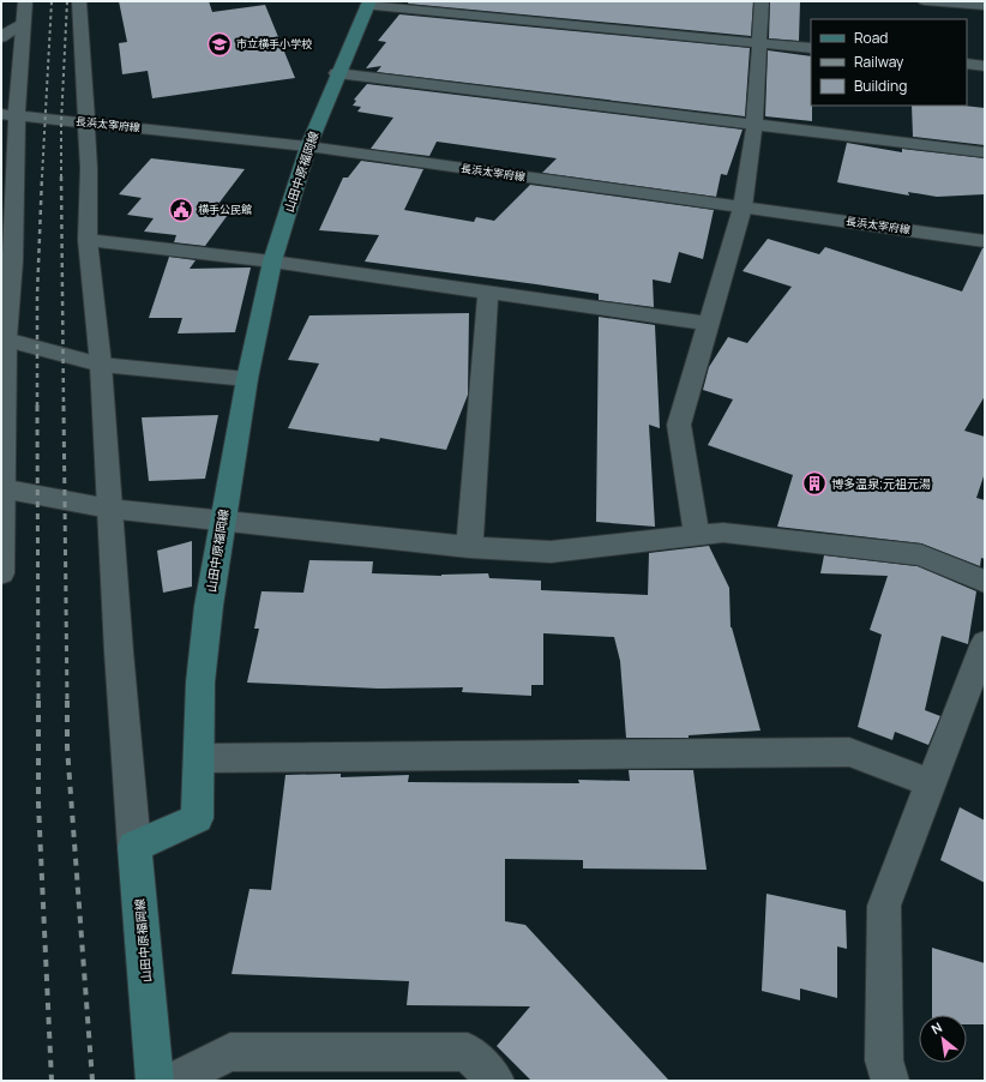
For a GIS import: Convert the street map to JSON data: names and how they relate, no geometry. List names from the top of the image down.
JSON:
{
  "streets": {
    "main road": ["山田中原福岡線"],
    "street": ["長浜太宰府線"]
  },
  "crossings": [
    ["長浜太宰府線", "山田中原福岡線"]
  ],
  "places": {
    "school or university": ["市立横手小学校"],
    "public building": ["横手公民館"],
    "building": ["博多温泉;元祖元湯"]
  },
  "legend": ["Road", "Railway", "Building"],
  "north": "top left"
}
